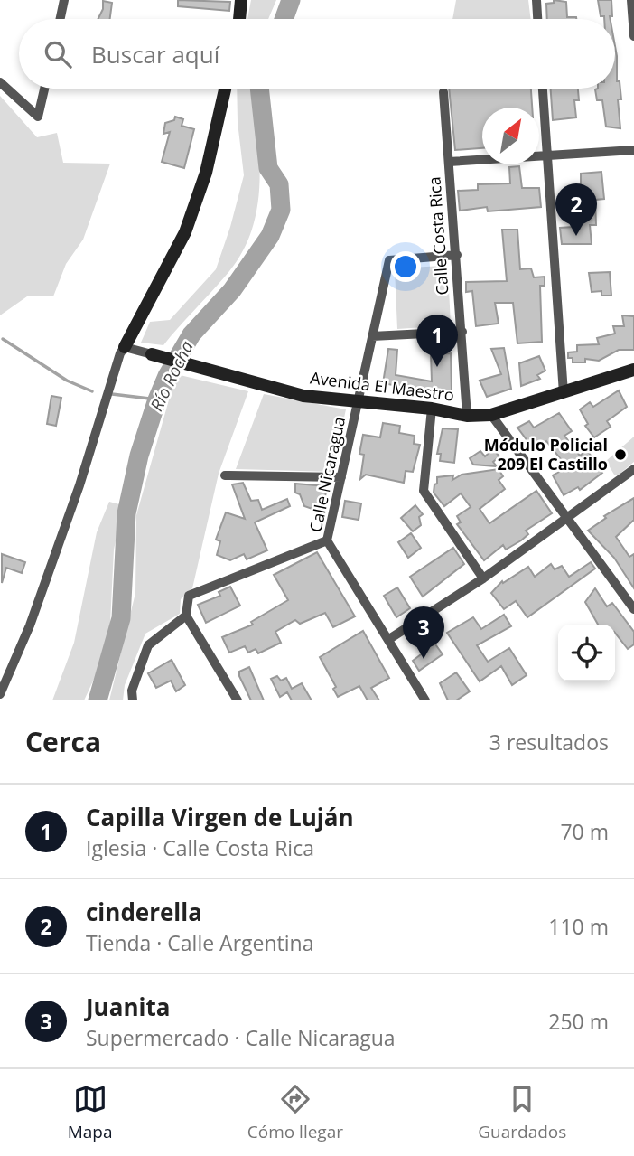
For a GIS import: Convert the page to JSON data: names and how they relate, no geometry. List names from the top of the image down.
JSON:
{
  "streets": {
    "street": ["Calle Costa Rica", "Avenida El Maestro", "Calle Nicaragua"]
  },
  "crossings": [
    ["Calle Costa Rica", "Avenida El Maestro"],
    ["Calle Costa Rica", "Calle Nicaragua"],
    ["Avenida El Maestro", "Calle Nicaragua"]
  ],
  "water": ["Río Rocha"],
  "places": ["Módulo Policial 209 El Castillo"],
  "north": "top right",
  "page": {
    "search": "Buscar aquí",
    "pins": ["2", "1", "3"],
    "heading": ["Cerca", "3 resultados"],
    "list": [
      {
        "mark": "1",
        "name": "Capilla Virgen de Luján",
        "note": "Iglesia · Calle Costa Rica",
        "value": "70 m"
      },
      {
        "mark": "2",
        "name": "cinderella",
        "note": "Tienda · Calle Argentina",
        "value": "110 m"
      },
      {
        "mark": "3",
        "name": "Juanita",
        "note": "Supermercado · Calle Nicaragua",
        "value": "250 m"
      }
    ],
    "nav": ["Mapa", "Cómo llegar", "Guardados"]
  }
}
